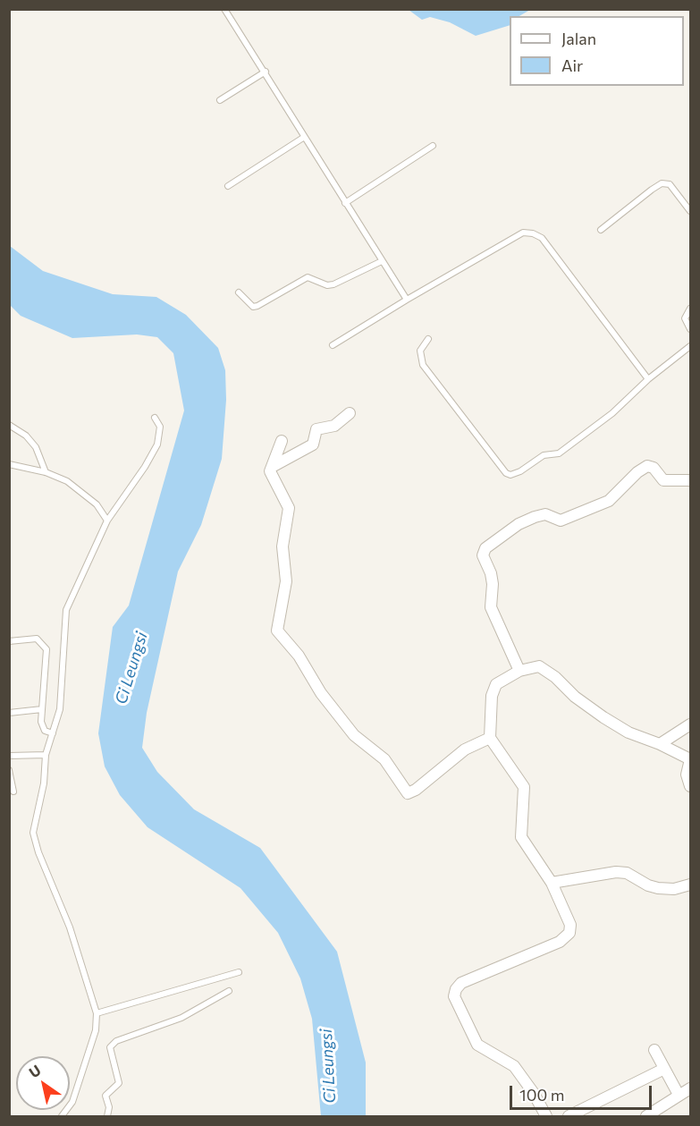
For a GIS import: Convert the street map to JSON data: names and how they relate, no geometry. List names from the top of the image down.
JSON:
{
  "water": ["Ci Leungsi"],
  "legend": ["Jalan", "Air"],
  "scale_bar": "100 m",
  "north": "top left"
}
